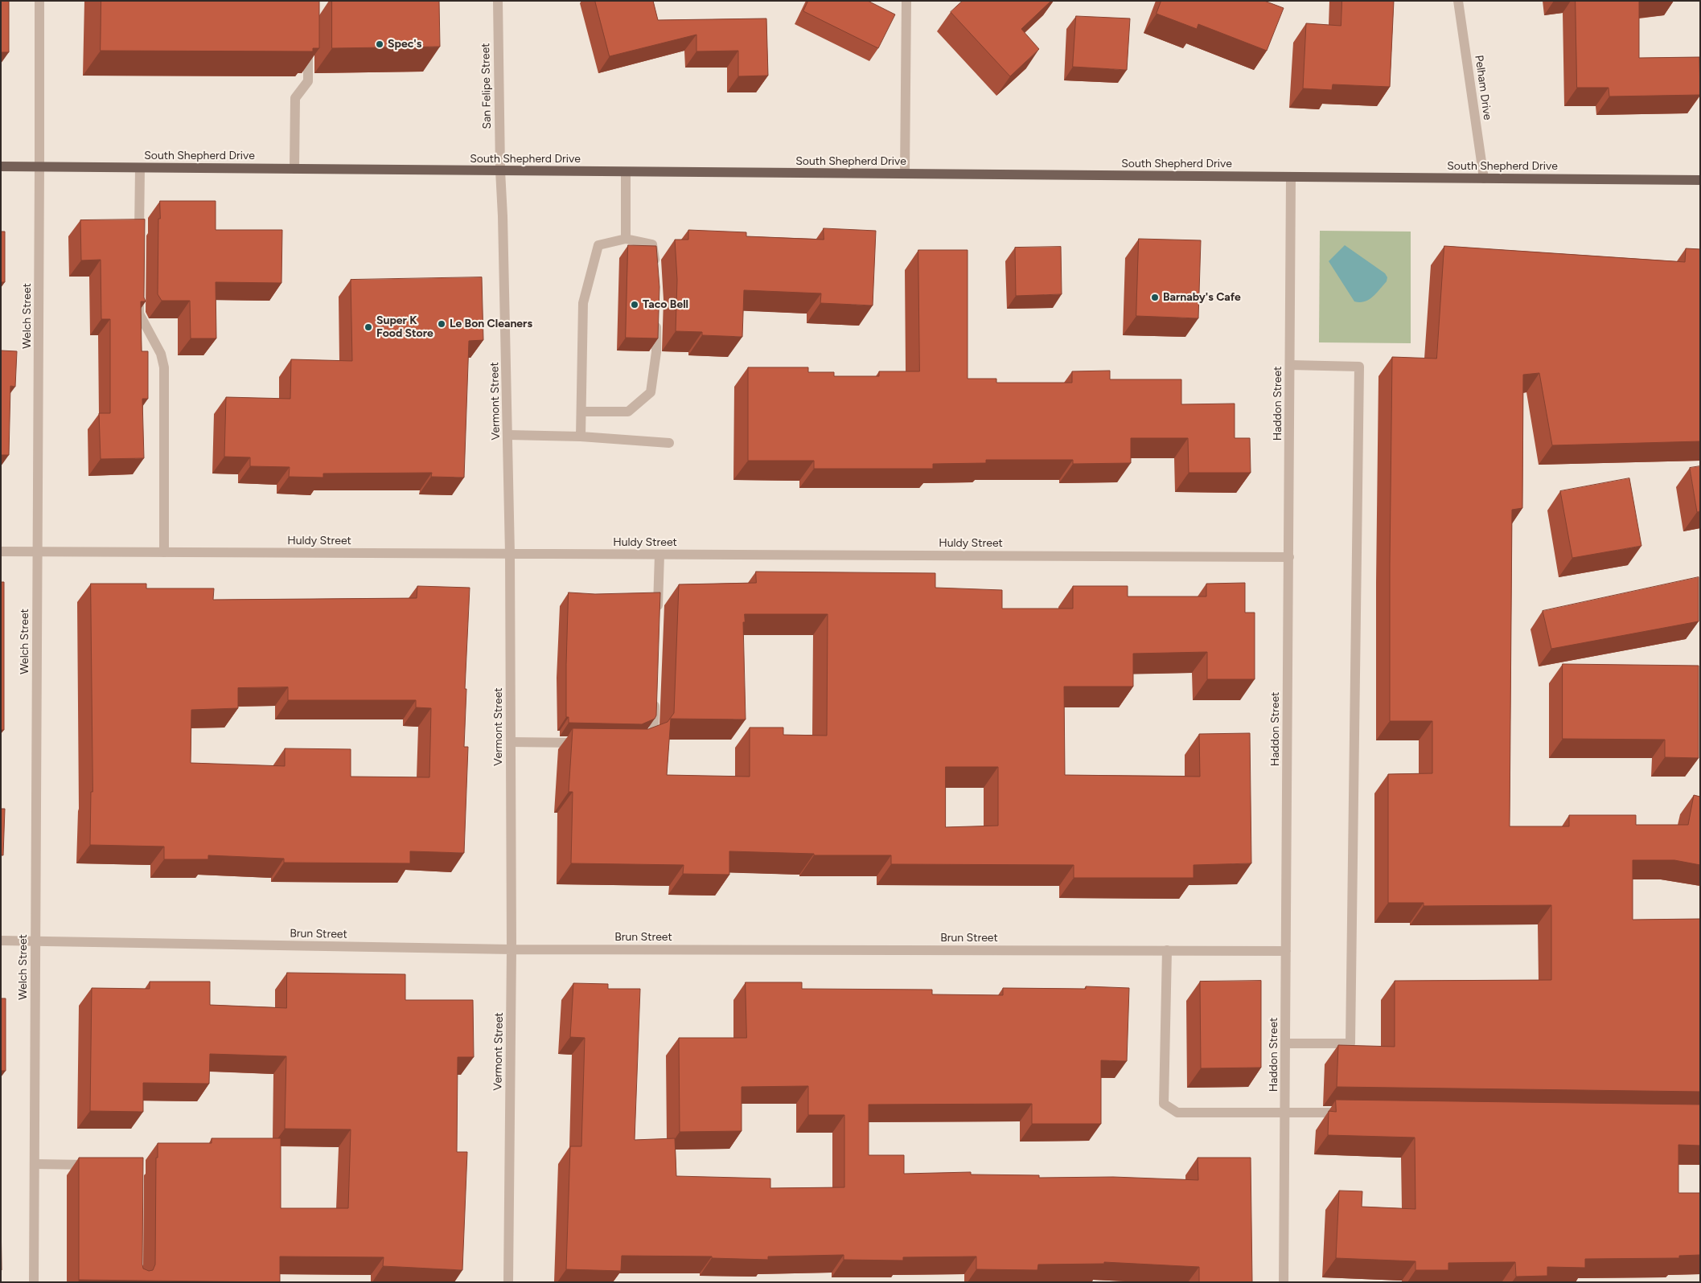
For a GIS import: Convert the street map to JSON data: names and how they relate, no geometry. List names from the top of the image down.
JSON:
{
  "streets": {
    "main road": ["South Shepherd Drive"],
    "street": [
      "San Felipe Street",
      "Pelham Drive",
      "Welch Street",
      "Vermont Street",
      "Haddon Street",
      "Huldy Street",
      "Brun Street"
    ]
  },
  "crossings": [
    ["San Felipe Street", "South Shepherd Drive"],
    ["San Felipe Street", "Vermont Street"],
    ["Pelham Drive", "South Shepherd Drive"],
    ["South Shepherd Drive", "Welch Street"],
    ["South Shepherd Drive", "Vermont Street"],
    ["South Shepherd Drive", "Haddon Street"],
    ["Welch Street", "Huldy Street"],
    ["Welch Street", "Brun Street"],
    ["Vermont Street", "Huldy Street"],
    ["Vermont Street", "Brun Street"],
    ["Haddon Street", "Huldy Street"],
    ["Haddon Street", "Brun Street"]
  ],
  "places": [
    "Spec's",
    "Barnaby's Cafe",
    "Taco Bell",
    "Le Bon Cleaners",
    "Super K Food Store"
  ]
}
